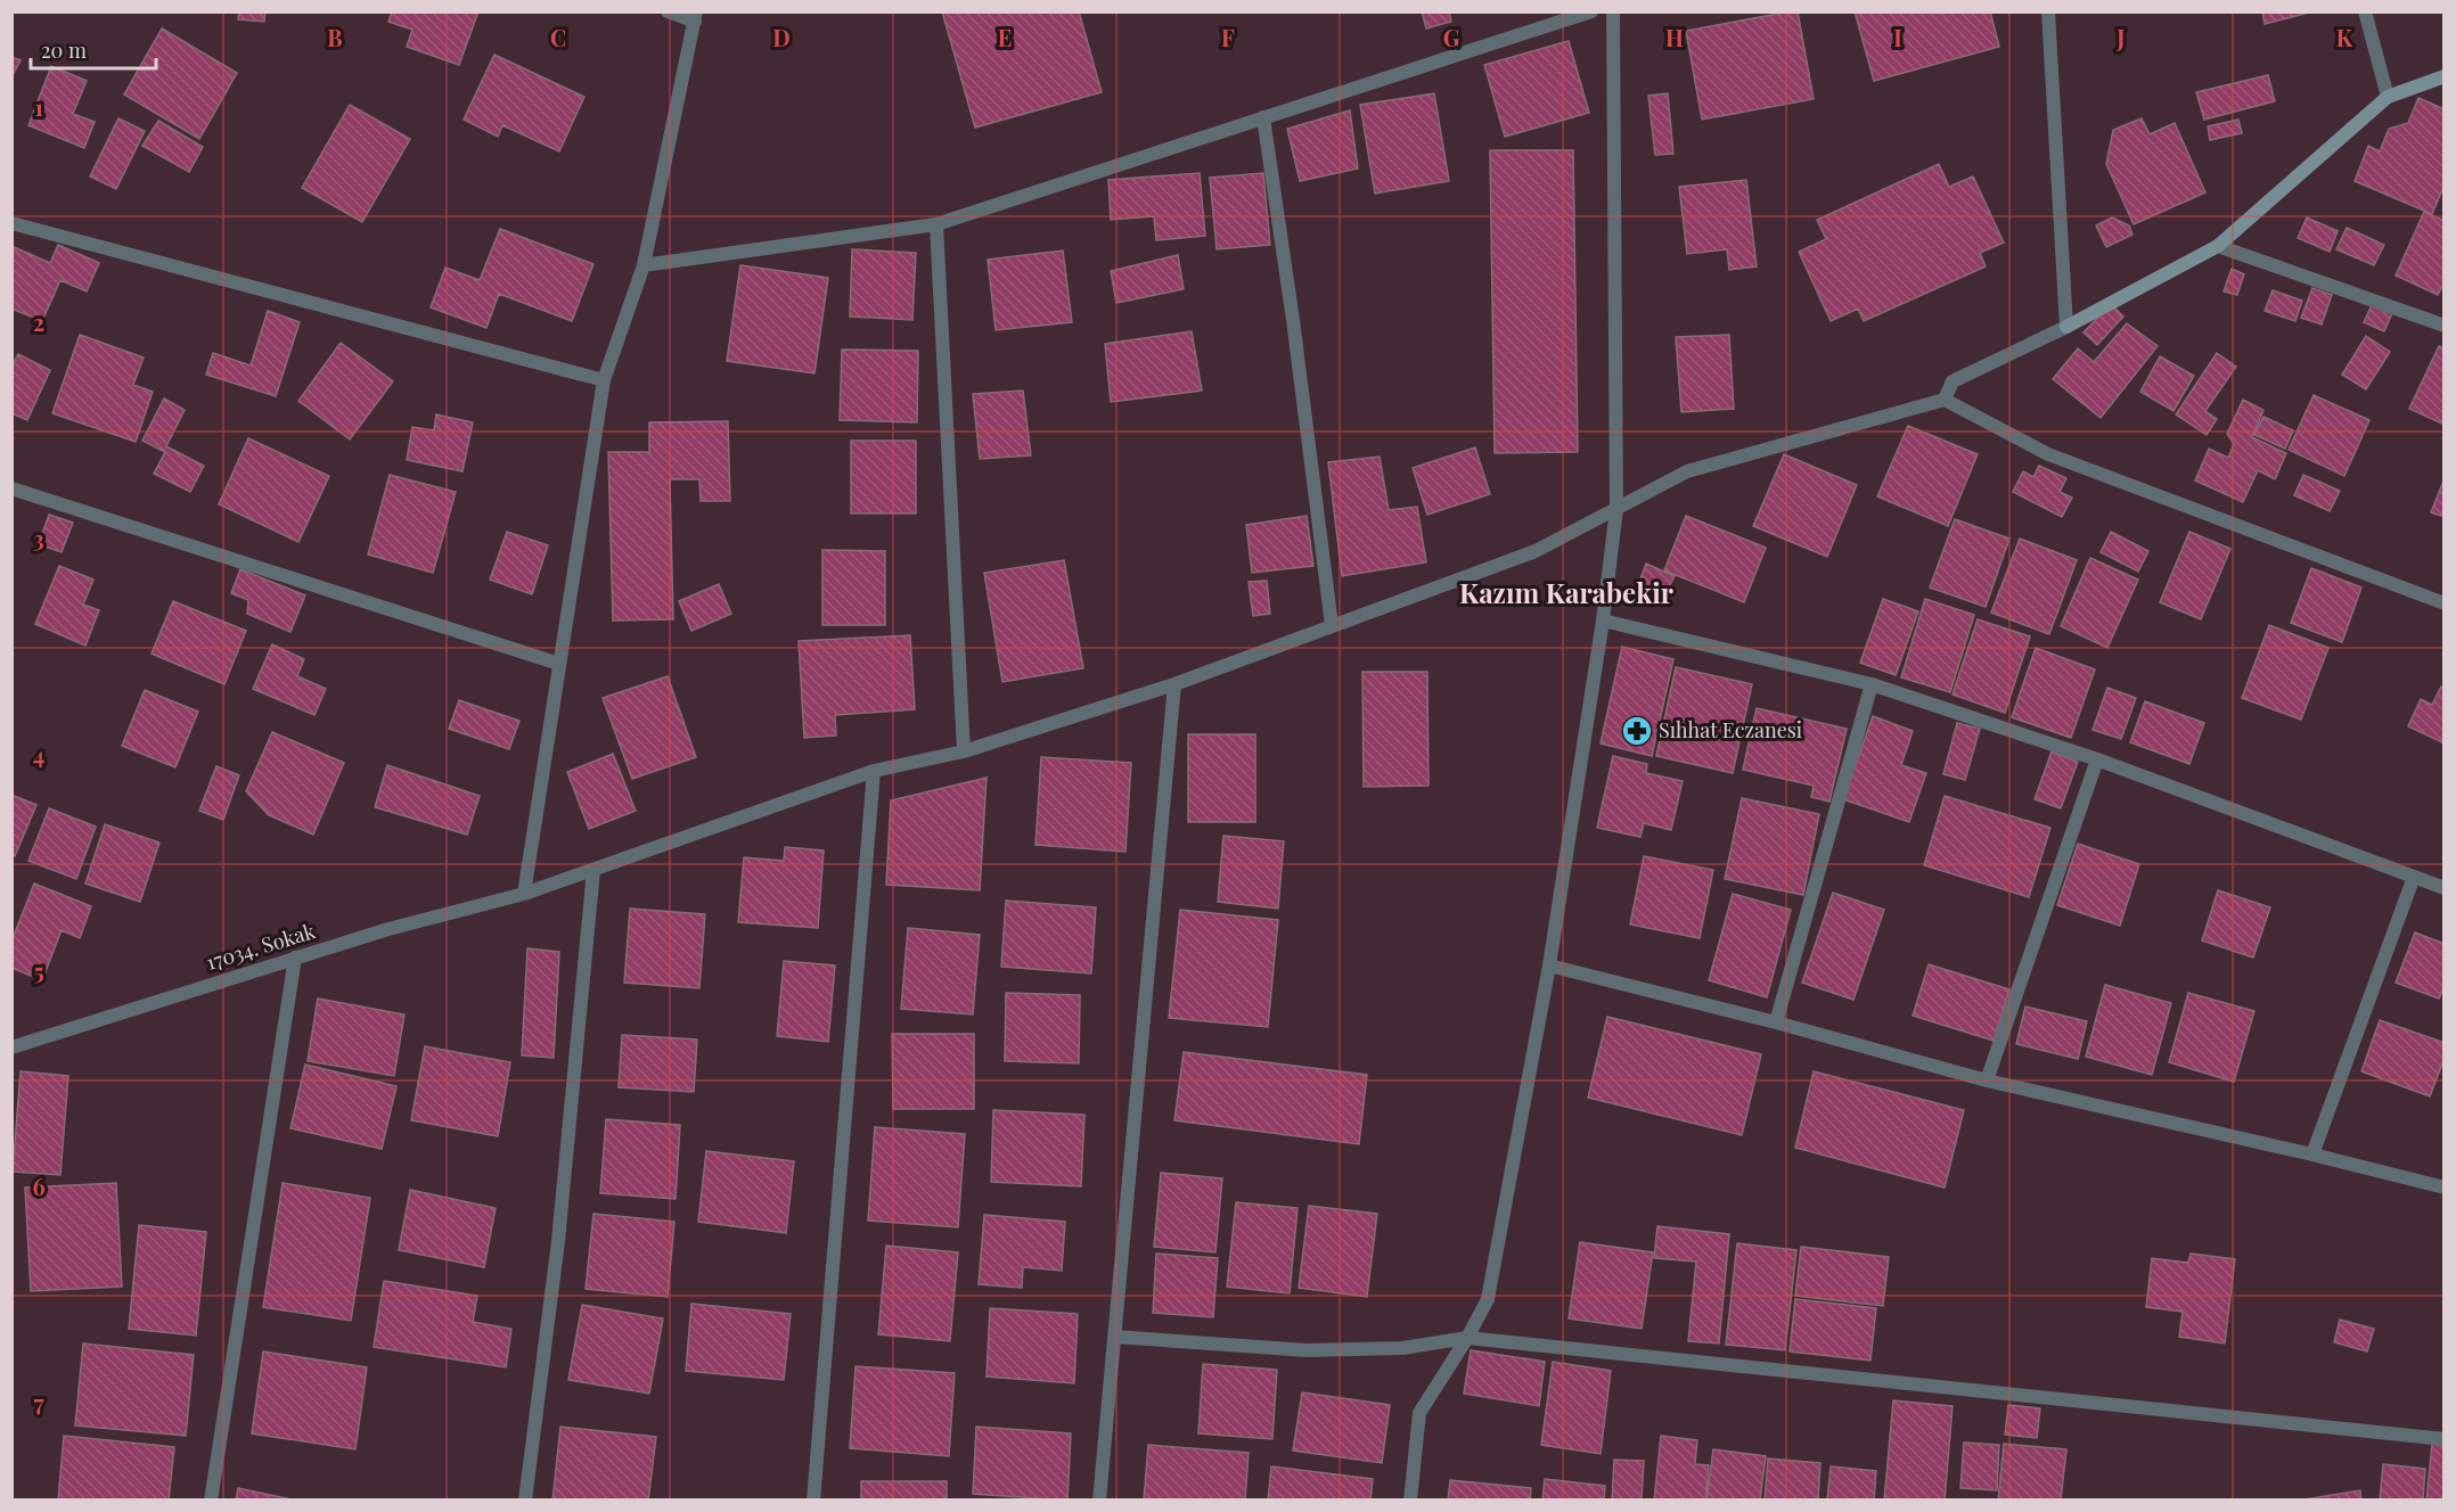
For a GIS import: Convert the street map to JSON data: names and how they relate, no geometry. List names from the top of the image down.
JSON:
{
  "streets": {
    "street": ["17034. Sokak"]
  },
  "districts": ["Kazım Karabekir"],
  "places": {
    "pharmacy": ["Sıhhat Eczanesi"]
  },
  "scale_bar": "20 m",
  "grid": {
    "columns": [
      "B",
      "C",
      "D",
      "E",
      "F",
      "G",
      "H",
      "I",
      "J",
      "K"
    ],
    "rows": [
      "1",
      "2",
      "3",
      "4",
      "5",
      "6",
      "7"
    ]
  }
}
